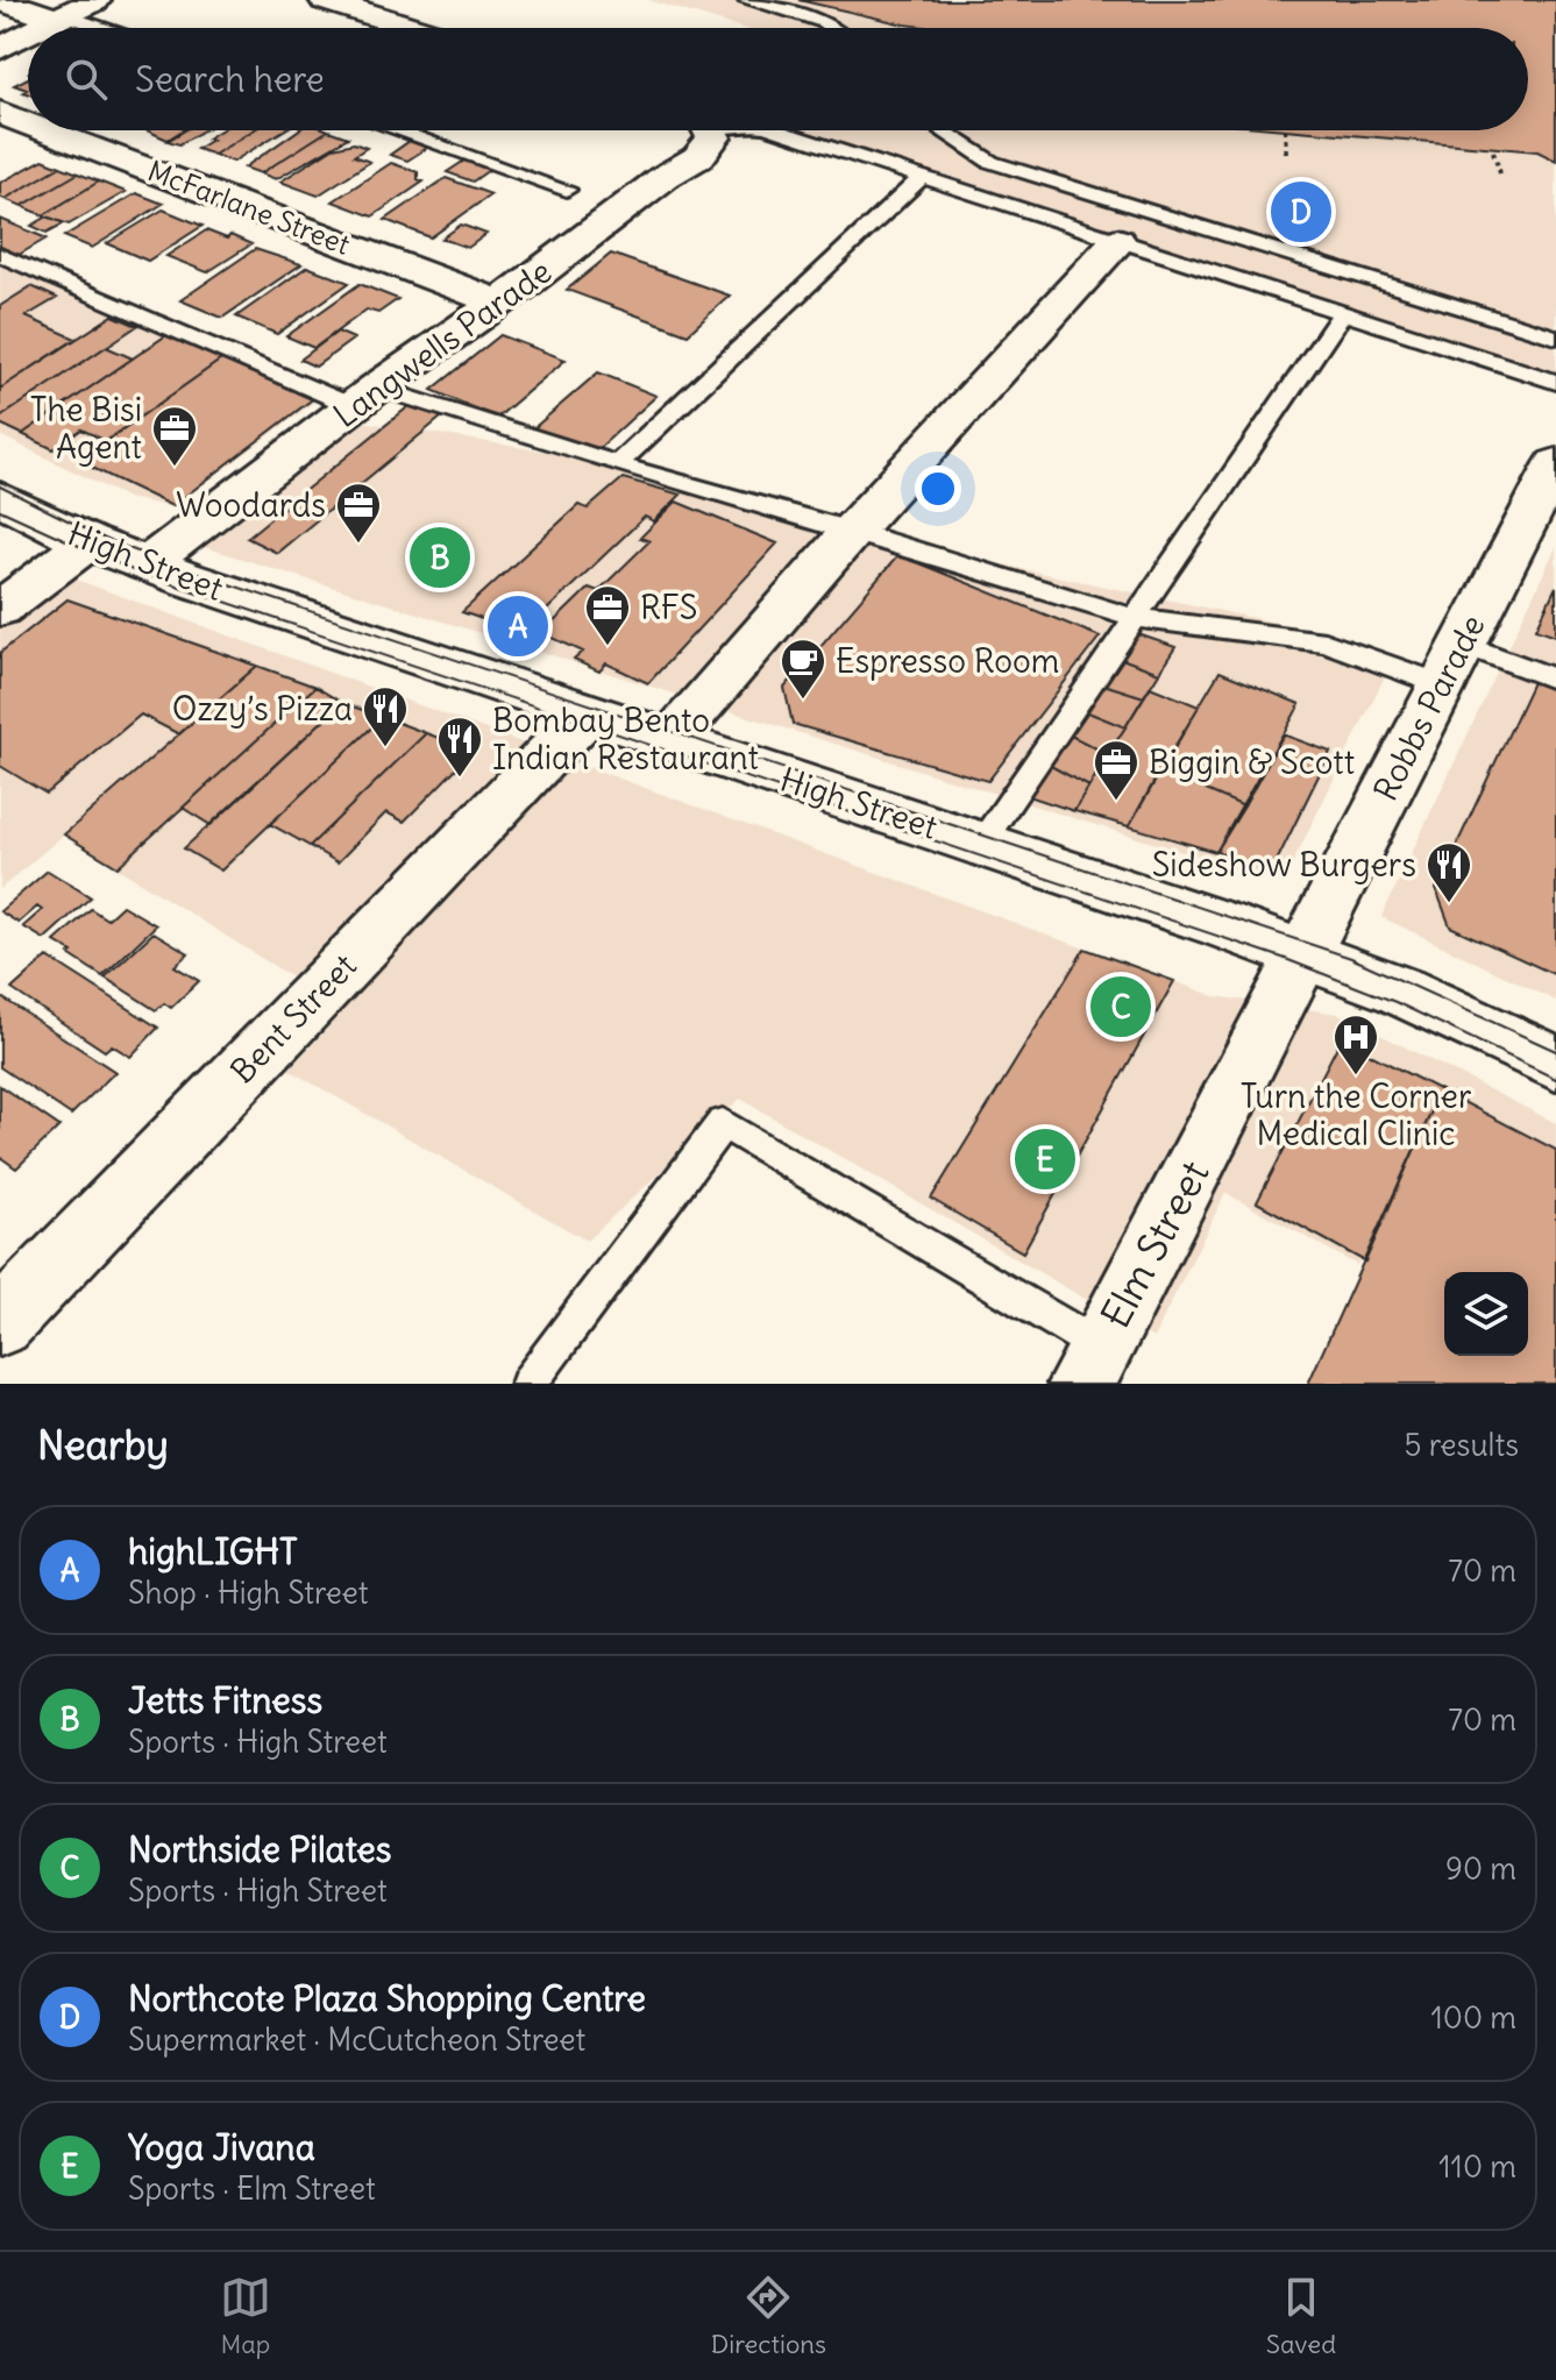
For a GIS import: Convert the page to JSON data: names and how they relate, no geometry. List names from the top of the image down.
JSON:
{
  "streets": {
    "main road": ["High Street"],
    "street": [
      "McFarlane Street",
      "Langwells Parade",
      "Robbs Parade",
      "Bent Street",
      "Elm Street"
    ]
  },
  "crossings": [
    ["McFarlane Street", "Langwells Parade"],
    ["Langwells Parade", "High Street"],
    ["High Street", "Robbs Parade"],
    ["High Street", "Bent Street"],
    ["High Street", "Elm Street"],
    ["Robbs Parade", "Elm Street"]
  ],
  "places": {
    "office": [
      "The Bisi Agent",
      "Woodards",
      "RFS",
      "Biggin & Scott"
    ],
    "cafe": ["Espresso Room"],
    "restaurant": ["Ozzy’s Pizza", "Bombay Bento Indian Restaurant", "Sideshow Burgers"],
    "hospital": ["Turn the Corner Medical Clinic"]
  },
  "page": {
    "search": "Search here",
    "pins": [
      "D",
      "B",
      "A",
      "C",
      "E"
    ],
    "heading": ["Nearby", "5 results"],
    "list": [
      {
        "mark": "A",
        "name": "highLIGHT",
        "note": "Shop · High Street",
        "value": "70 m"
      },
      {
        "mark": "B",
        "name": "Jetts Fitness",
        "note": "Sports · High Street",
        "value": "70 m"
      },
      {
        "mark": "C",
        "name": "Northside Pilates",
        "note": "Sports · High Street",
        "value": "90 m"
      },
      {
        "mark": "D",
        "name": "Northcote Plaza Shopping Centre",
        "note": "Supermarket · McCutcheon Street",
        "value": "100 m"
      },
      {
        "mark": "E",
        "name": "Yoga Jivana",
        "note": "Sports · Elm Street",
        "value": "110 m"
      }
    ],
    "nav": ["Map", "Directions", "Saved"]
  }
}
